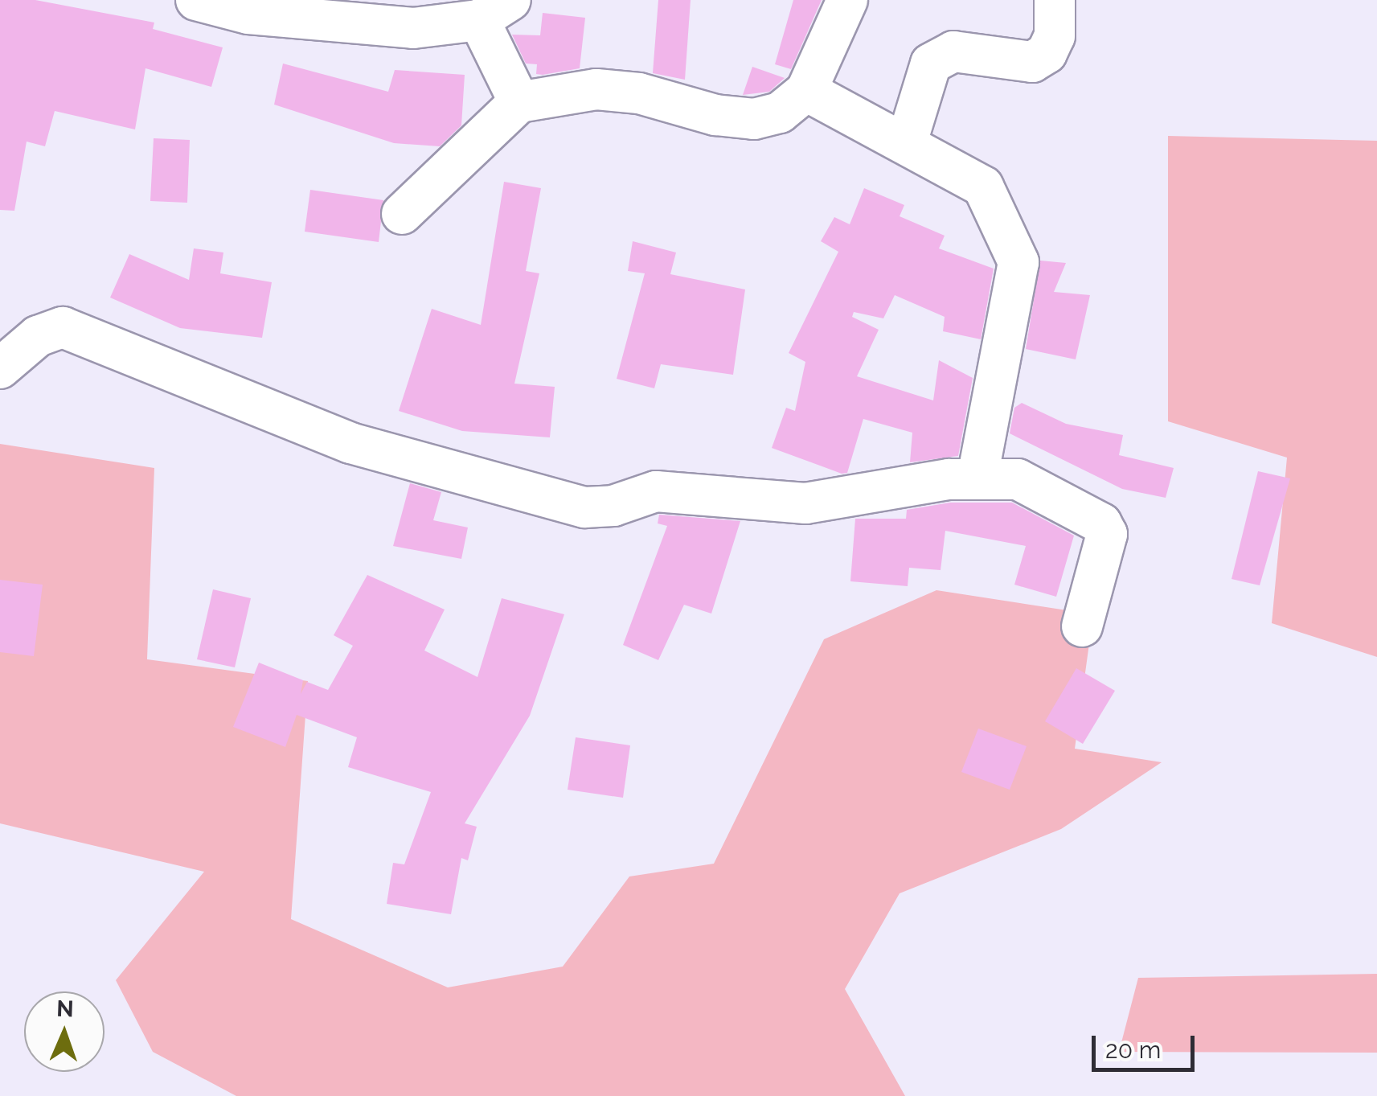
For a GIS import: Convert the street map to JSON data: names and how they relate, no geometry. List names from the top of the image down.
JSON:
{
  "scale_bar": "20 m",
  "north": "top"
}
